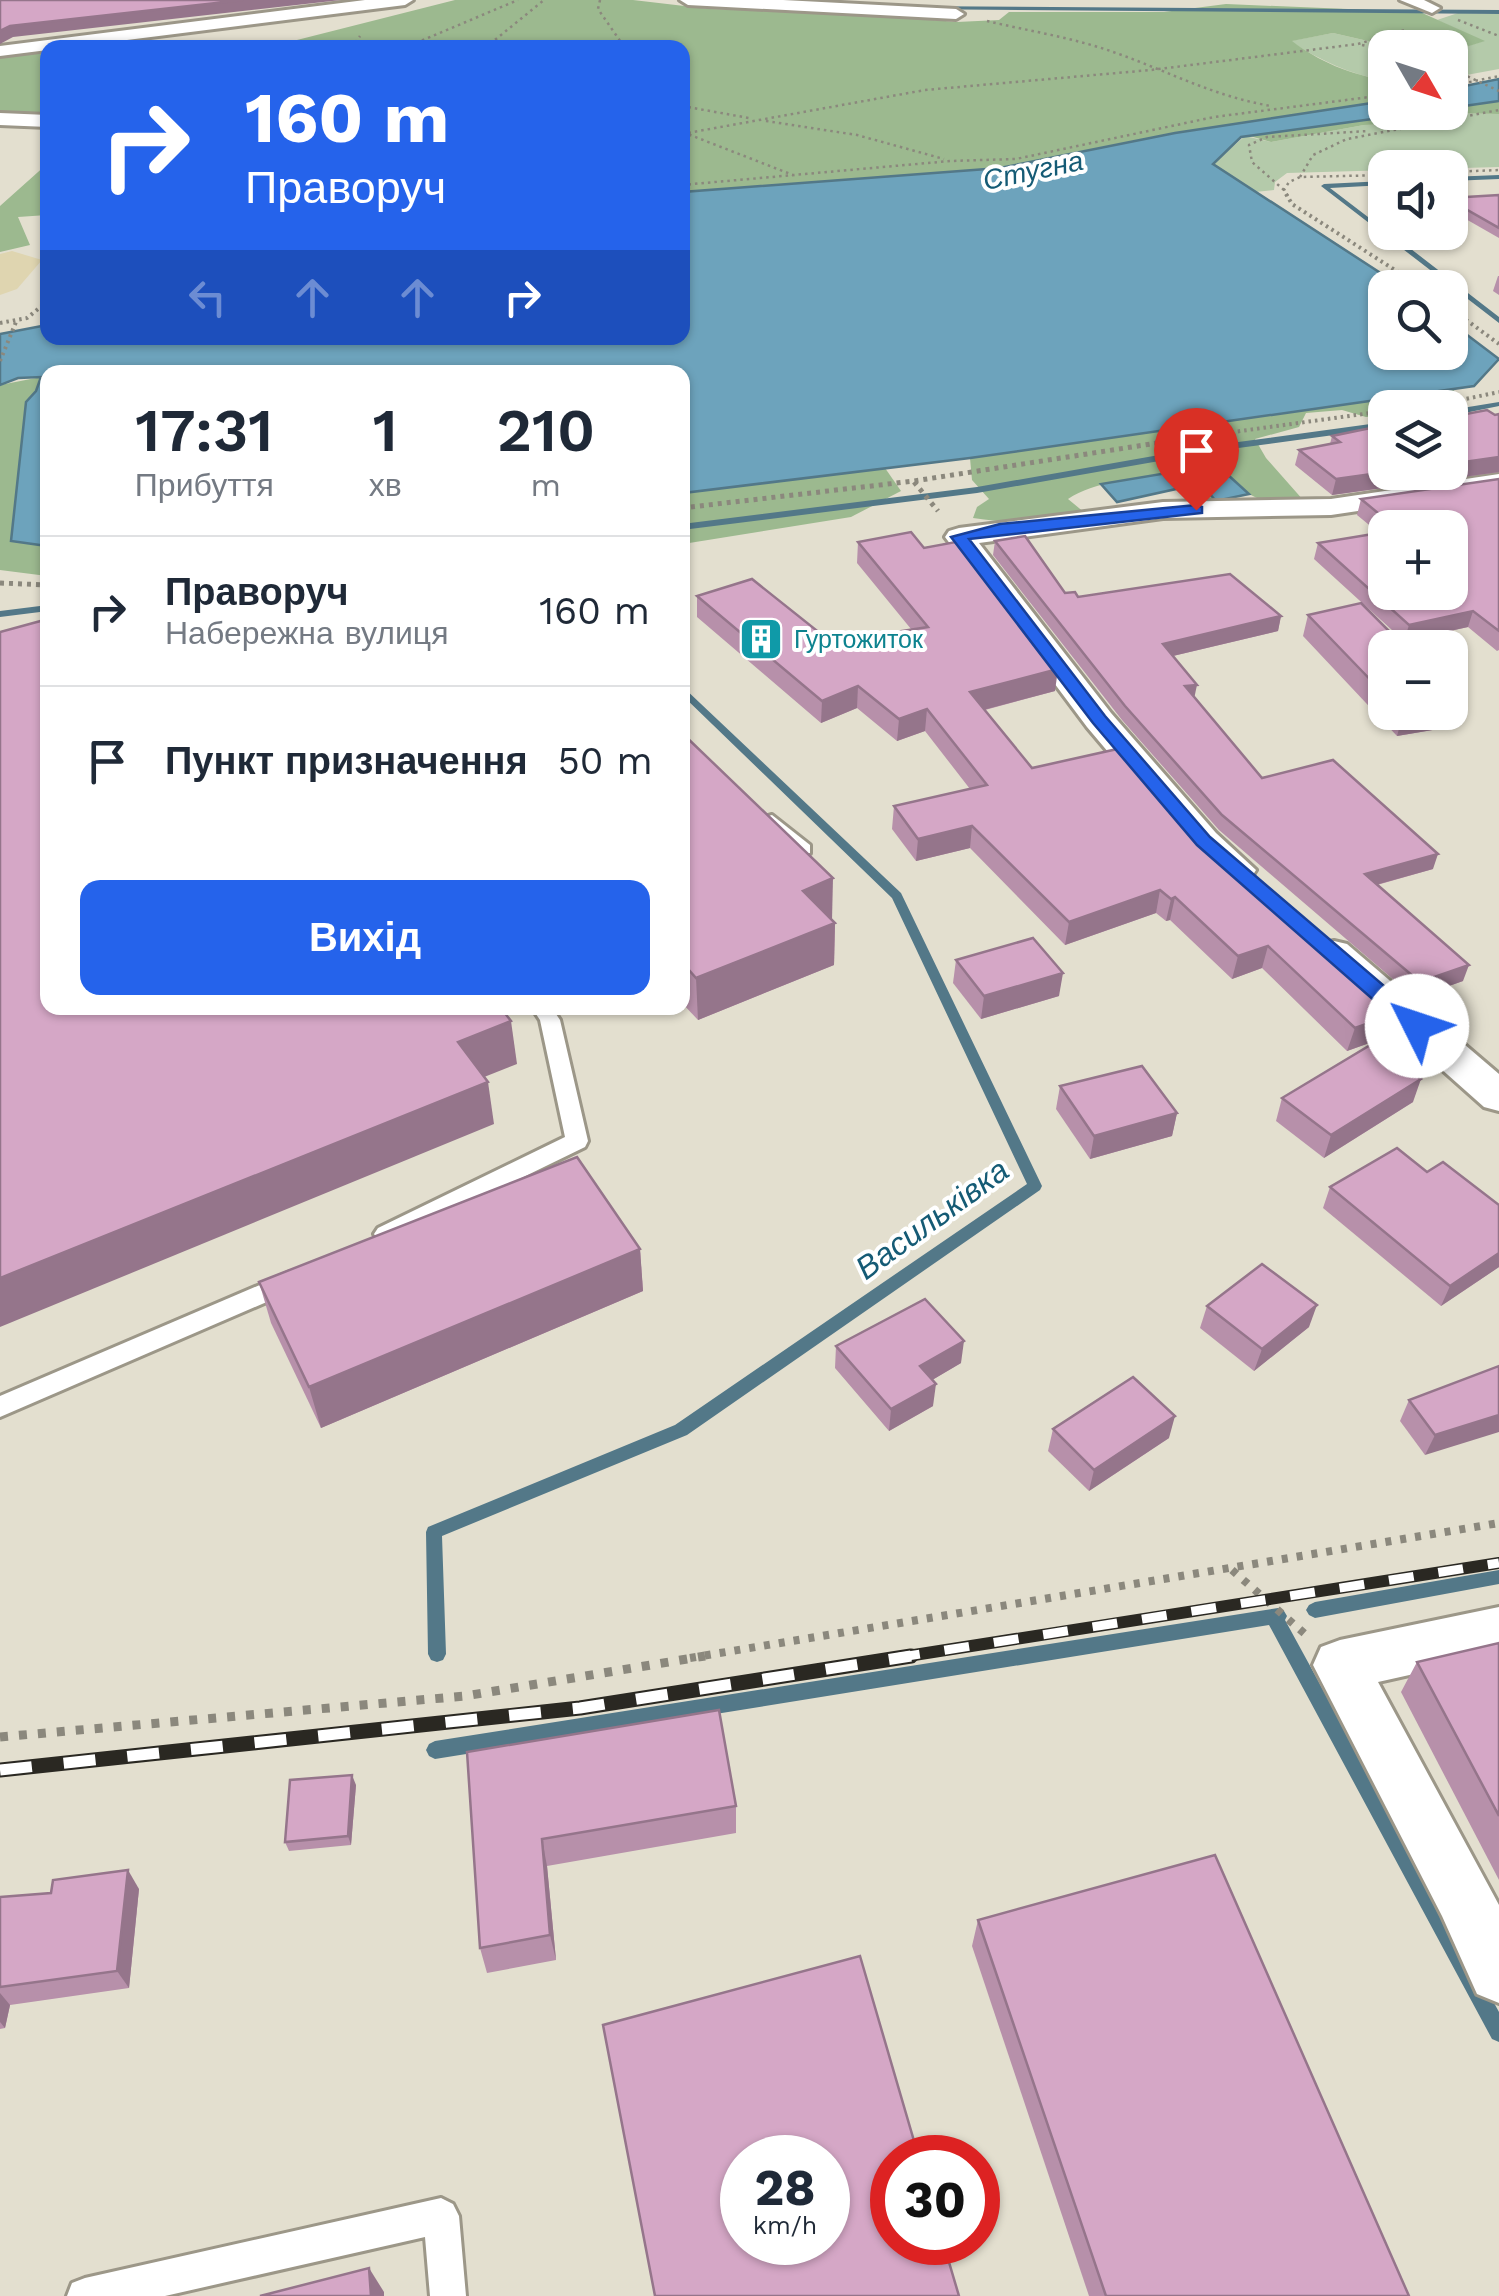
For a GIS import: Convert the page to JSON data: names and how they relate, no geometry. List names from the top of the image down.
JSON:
{
  "water": ["Стугна", "Васильківка"],
  "places": {
    "building": ["Гуртожиток"]
  },
  "north": "bottom right",
  "page": {
    "map_buttons": ["+", "−"],
    "turn": ["160 m", "Праворуч"],
    "eta": [
      "17:31",
      "Прибуття",
      "1",
      "хв",
      "210",
      "m"
    ],
    "list": [
      {
        "name": "Праворуч",
        "note": "Набережна вулиця",
        "value": "160 m"
      },
      {
        "name": "Пункт призначення",
        "value": "50 m"
      }
    ],
    "buttons": "Вихід",
    "speed": "28 km/h",
    "limit": "30"
  }
}
